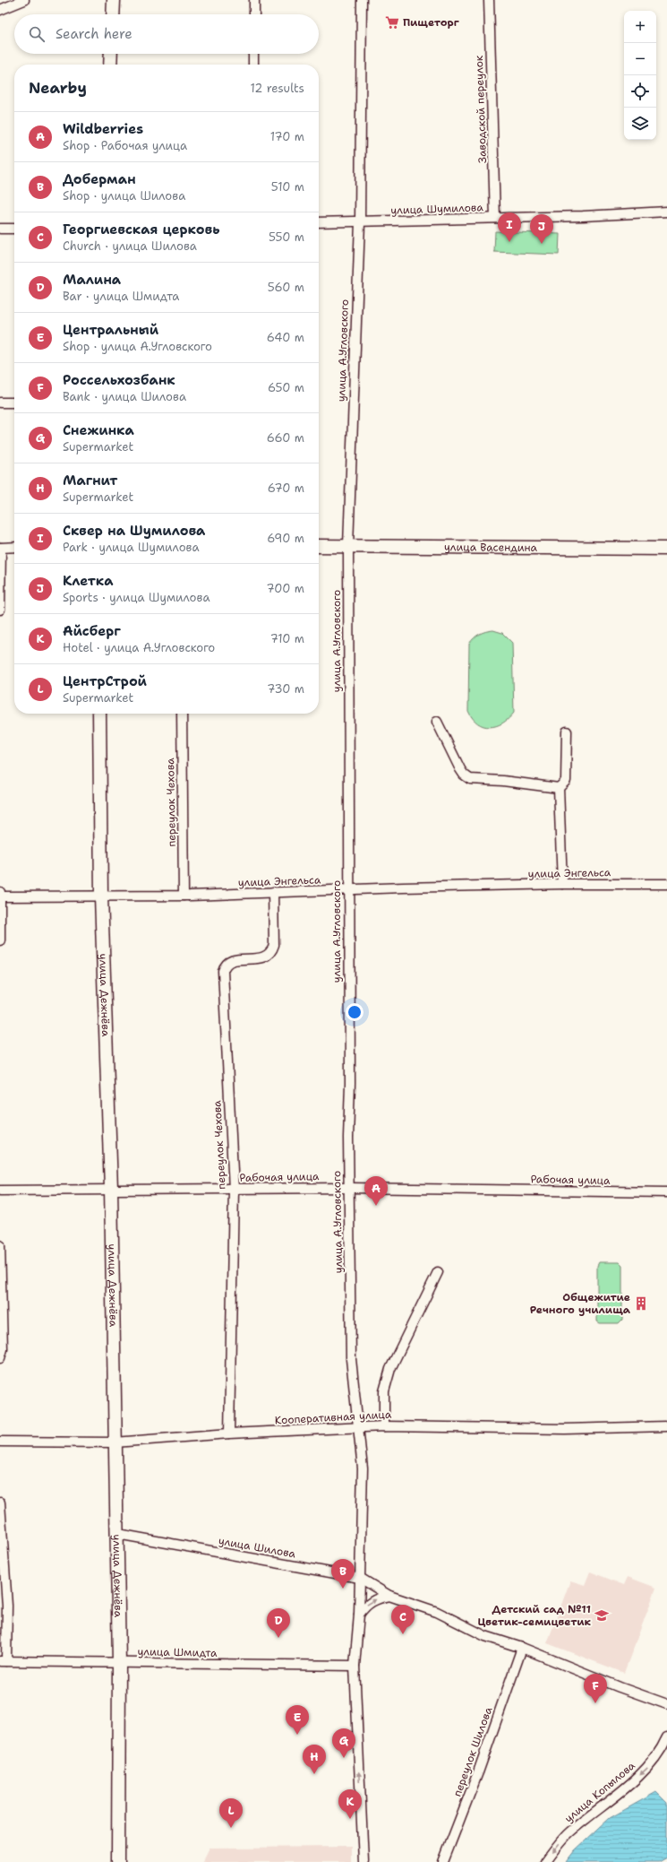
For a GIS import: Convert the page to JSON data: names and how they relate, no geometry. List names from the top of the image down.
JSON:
{
  "streets": {
    "main road": ["улица Васендина", "улица Дежнёва"],
    "street": [
      "Заводской переулок",
      "улица Шумилова",
      "улица А.Угловского",
      "переулок Чехова",
      "улица Энгельса",
      "Рабочая улица",
      "Кооперативная улица",
      "улица Шилова",
      "улица Шмидта",
      "переулок Шилова",
      "улица Копылова"
    ]
  },
  "crossings": [
    ["Заводской переулок", "улица Шумилова"],
    ["улица Шумилова", "улица А.Угловского"],
    ["улица А.Угловского", "улица Васендина"],
    ["улица А.Угловского", "улица Энгельса"],
    ["улица А.Угловского", "Рабочая улица"],
    ["улица А.Угловского", "Кооперативная улица"],
    ["улица А.Угловского", "улица Шилова"],
    ["улица А.Угловского", "улица Шмидта"],
    ["переулок Чехова", "улица Энгельса"],
    ["переулок Чехова", "Рабочая улица"],
    ["переулок Чехова", "Кооперативная улица"],
    ["улица Энгельса", "улица Дежнёва"],
    ["улица Дежнёва", "Рабочая улица"],
    ["улица Дежнёва", "Кооперативная улица"],
    ["улица Дежнёва", "улица Шилова"],
    ["улица Дежнёва", "улица Шмидта"],
    ["улица Шилова", "переулок Шилова"]
  ],
  "one_way": ["улица Копылова"],
  "places": {
    "supermarket": ["Пищеторг"],
    "building": ["Общежитие Речного училища"],
    "school or university": ["Детский сад №11 Цветик-семицветик"]
  },
  "page": {
    "map_buttons": ["+", "−"],
    "search": "Search here",
    "heading": ["Nearby", "12 results"],
    "list": [
      {
        "mark": "A",
        "name": "Wildberries",
        "note": "Shop · Рабочая улица",
        "value": "170 m"
      },
      {
        "mark": "B",
        "name": "Доберман",
        "note": "Shop · улица Шилова",
        "value": "510 m"
      },
      {
        "mark": "C",
        "name": "Георгиевская церковь",
        "note": "Church · улица Шилова",
        "value": "550 m"
      },
      {
        "mark": "D",
        "name": "Малина",
        "note": "Bar · улица Шмидта",
        "value": "560 m"
      },
      {
        "mark": "E",
        "name": "Центральный",
        "note": "Shop · улица А.Угловского",
        "value": "640 m"
      },
      {
        "mark": "F",
        "name": "Россельхозбанк",
        "note": "Bank · улица Шилова",
        "value": "650 m"
      },
      {
        "mark": "G",
        "name": "Снежинка",
        "note": "Supermarket",
        "value": "660 m"
      },
      {
        "mark": "H",
        "name": "Магнит",
        "note": "Supermarket",
        "value": "670 m"
      },
      {
        "mark": "I",
        "name": "Сквер на Шумилова",
        "note": "Park · улица Шумилова",
        "value": "690 m"
      },
      {
        "mark": "J",
        "name": "Клетка",
        "note": "Sports · улица Шумилова",
        "value": "700 m"
      },
      {
        "mark": "K",
        "name": "Айсберг",
        "note": "Hotel · улица А.Угловского",
        "value": "710 m"
      },
      {
        "mark": "L",
        "name": "ЦентрСтрой",
        "note": "Supermarket",
        "value": "730 m"
      }
    ],
    "pins": [
      "I",
      "J",
      "A",
      "B",
      "C",
      "D",
      "F",
      "E",
      "G",
      "H",
      "K",
      "L"
    ]
  }
}
